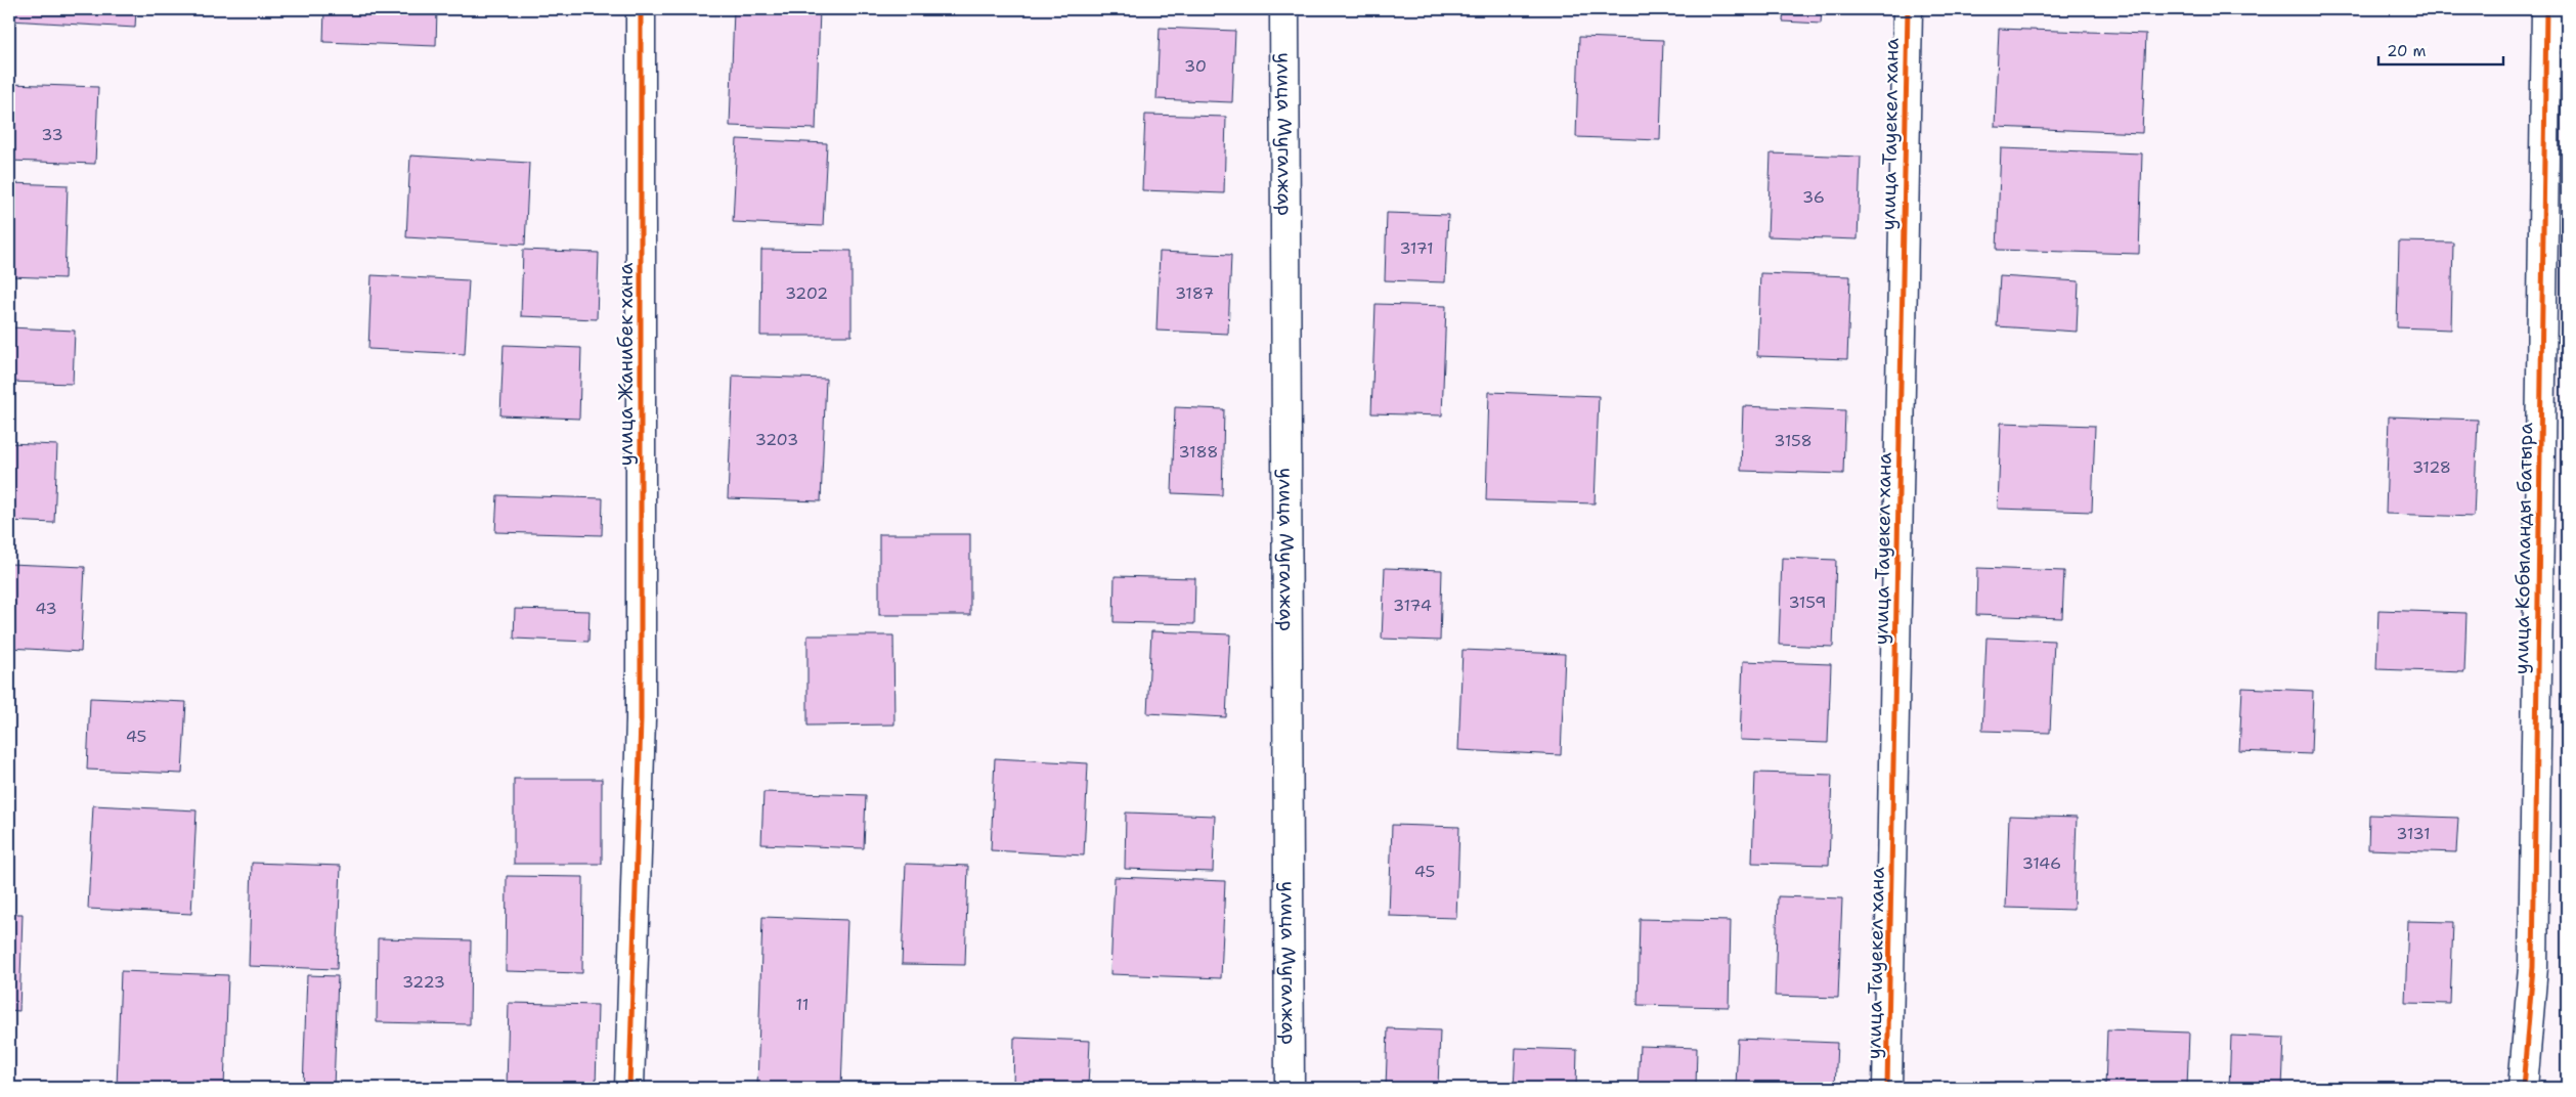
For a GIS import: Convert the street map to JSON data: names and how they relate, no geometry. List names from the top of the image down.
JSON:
{
  "streets": {
    "street": [
      "улица Мугалжар",
      "улица Тауекел хана",
      "улица Жанибек хана",
      "улица Кобыланды батыра"
    ]
  },
  "house_numbers": [
    "30",
    "33",
    "36",
    "3171",
    "3202",
    "3187",
    "3203",
    "3158",
    "3188",
    "3128",
    "3159",
    "3174",
    "43",
    "45",
    "3131",
    "3146",
    "45",
    "3223",
    "11"
  ],
  "scale_bar": "20 m"
}
